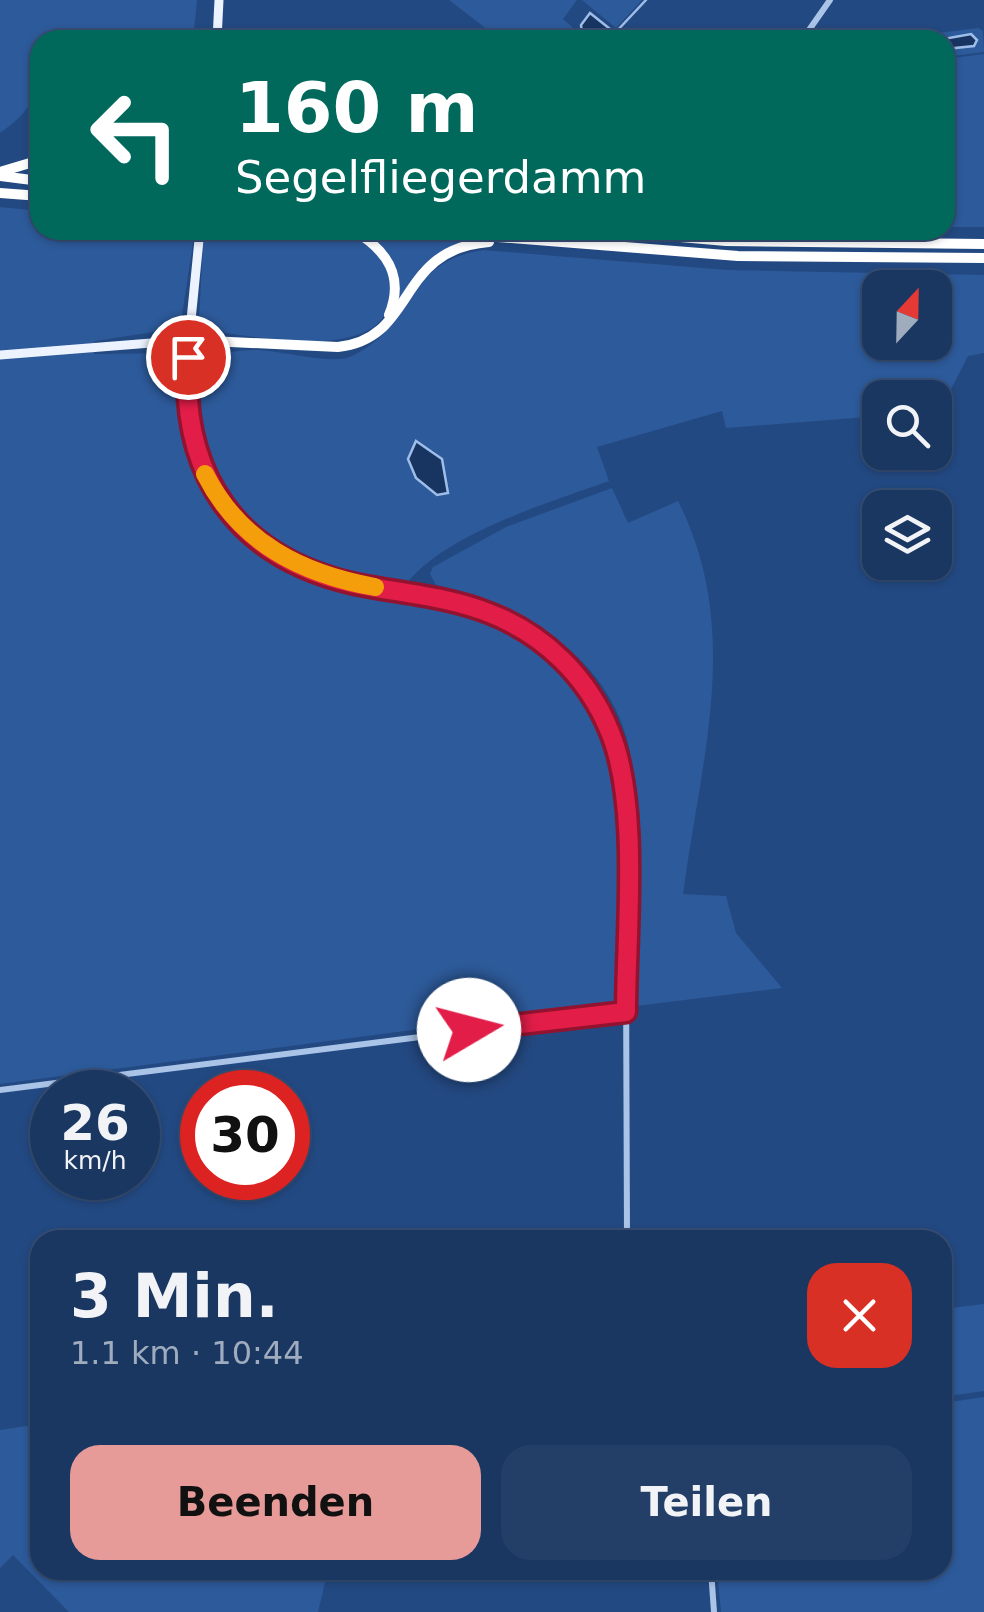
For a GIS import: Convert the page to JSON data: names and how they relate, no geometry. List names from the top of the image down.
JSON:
{
  "north": "top",
  "page": {
    "turn": ["160 m", "Segelfliegerdamm"],
    "speed": "26 km/h",
    "limit": "30",
    "heading": ["3 Min.", "1.1 km · 10:44"],
    "buttons": ["Beenden", "Teilen"]
  }
}
